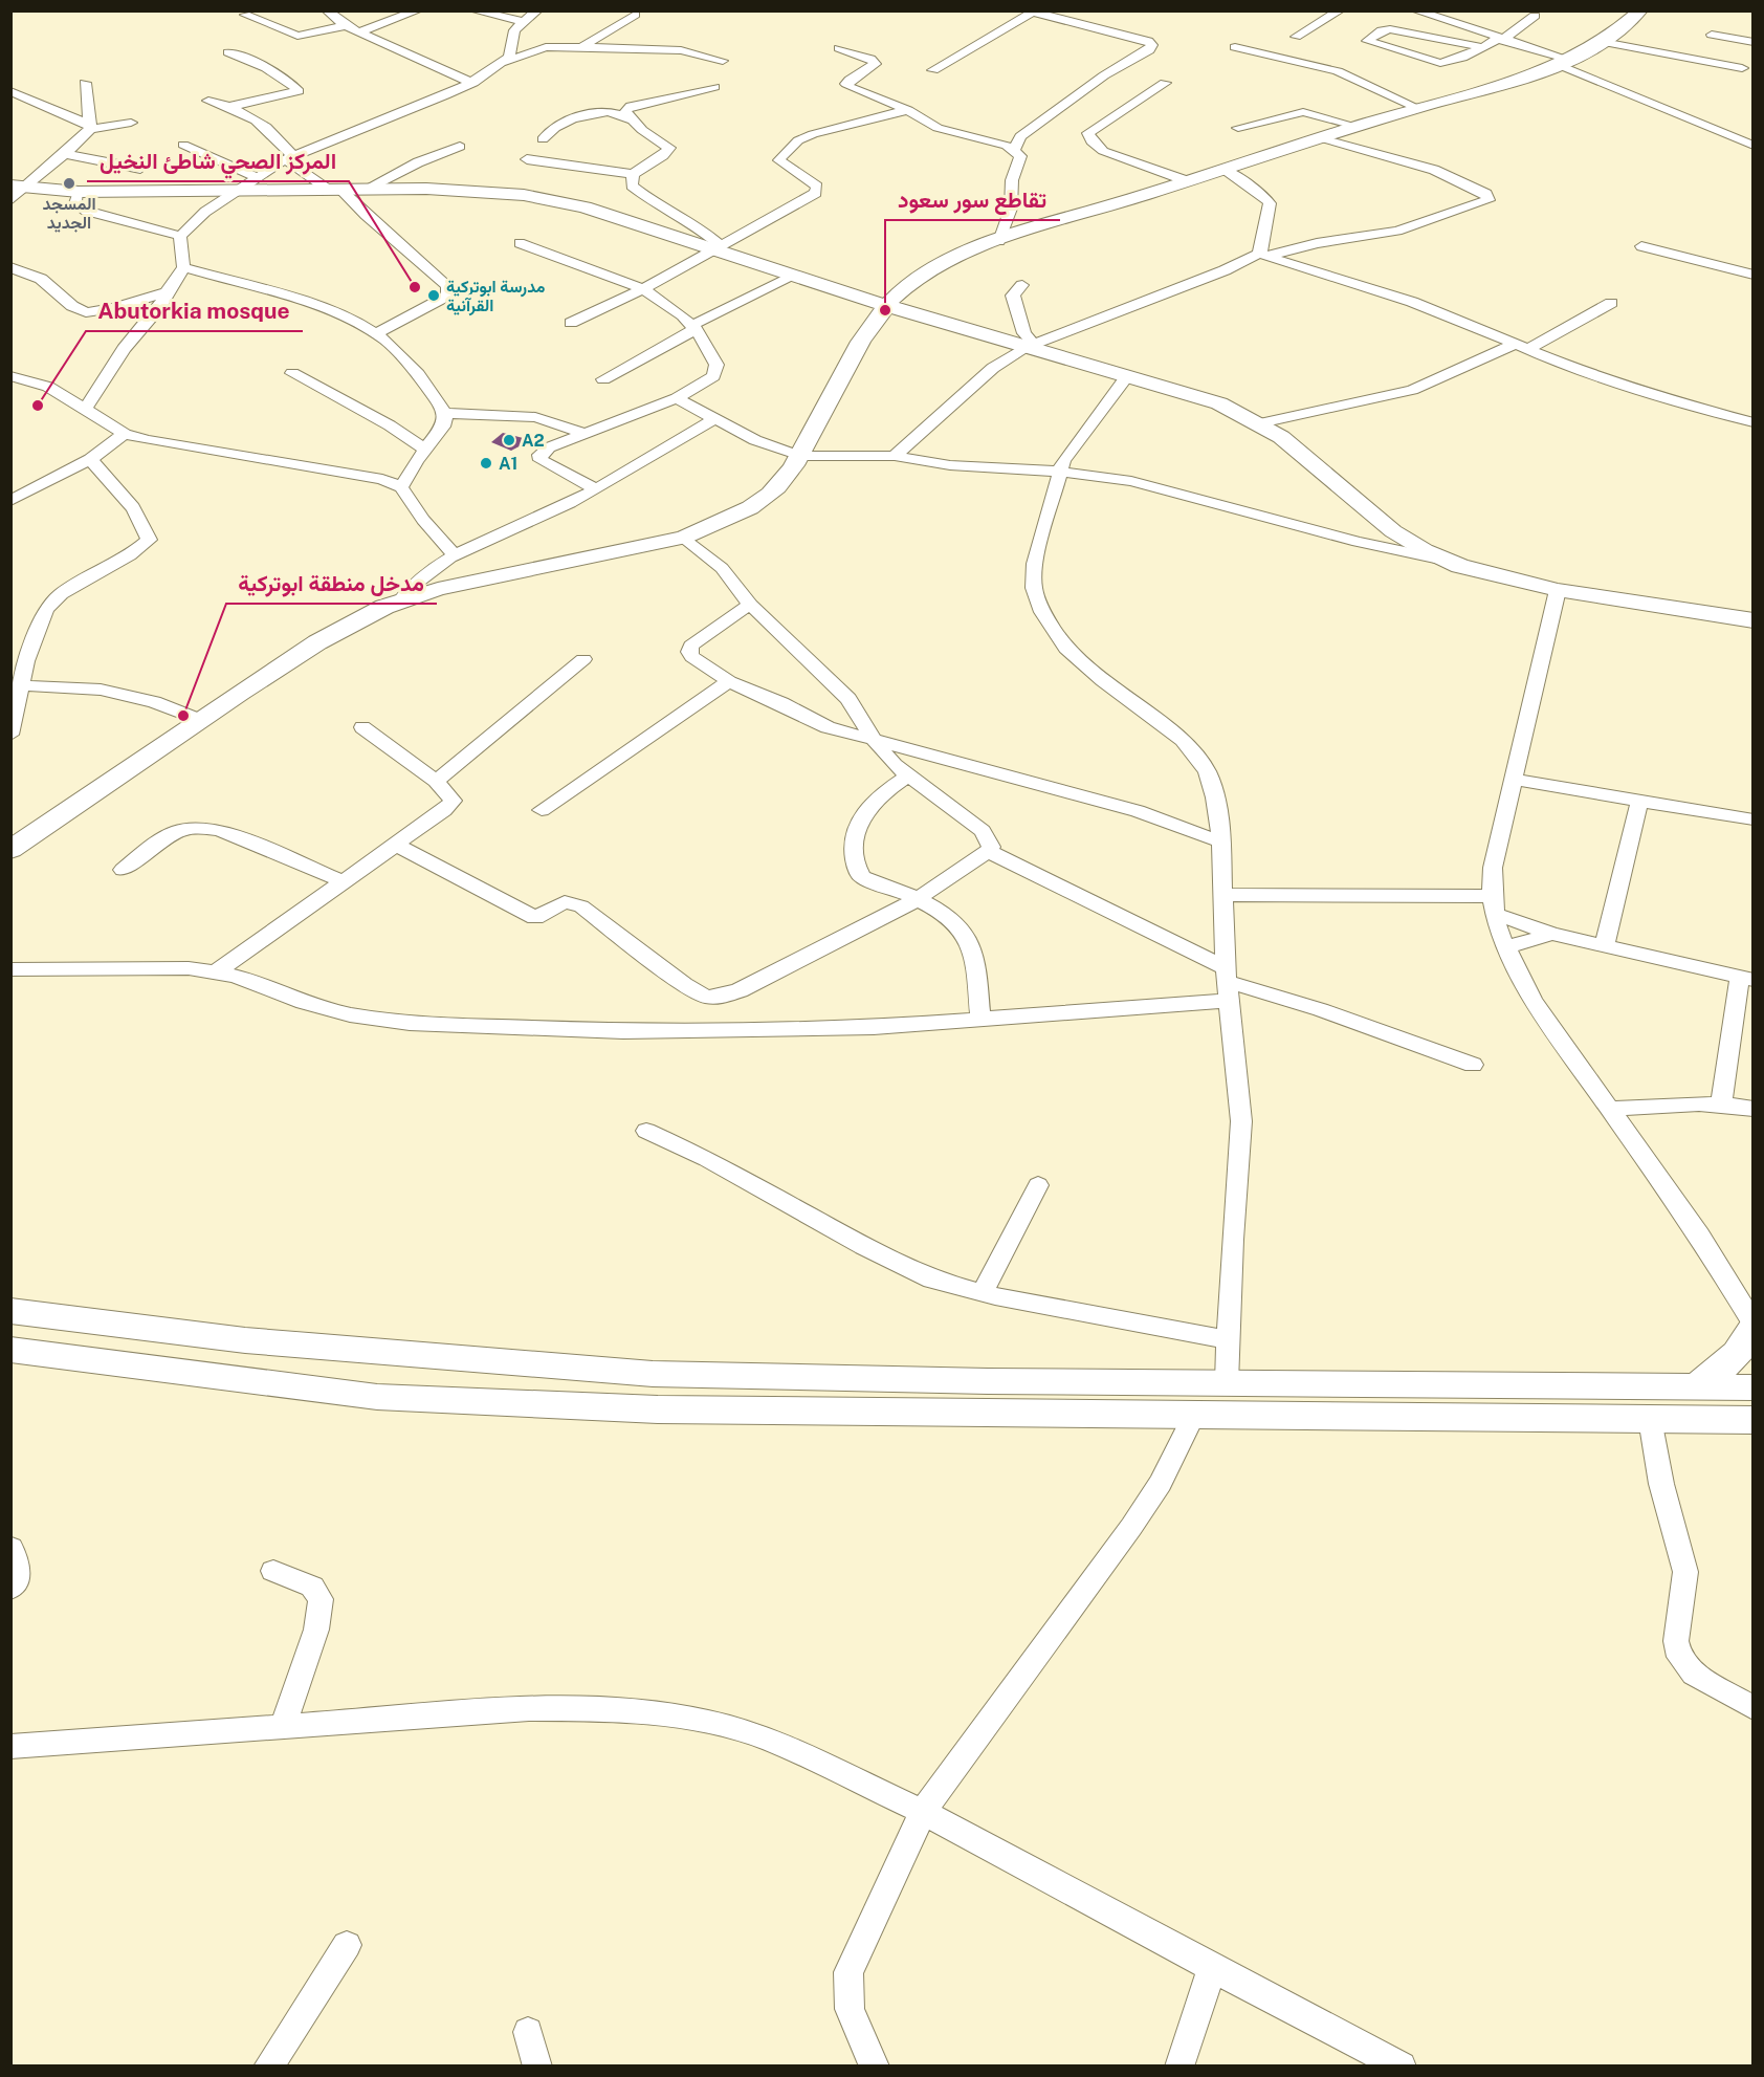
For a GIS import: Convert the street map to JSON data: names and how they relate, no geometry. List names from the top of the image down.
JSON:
{
  "places": [
    "المسجد الجديد",
    "المركز الصحي شاطئ النخيل",
    "مدرسة ابوتركية القرآنية",
    "تقاطع سور سعود",
    "Abutorkia mosque",
    "A2",
    "A1",
    "مدخل منطقة ابوتركية"
  ]
}
